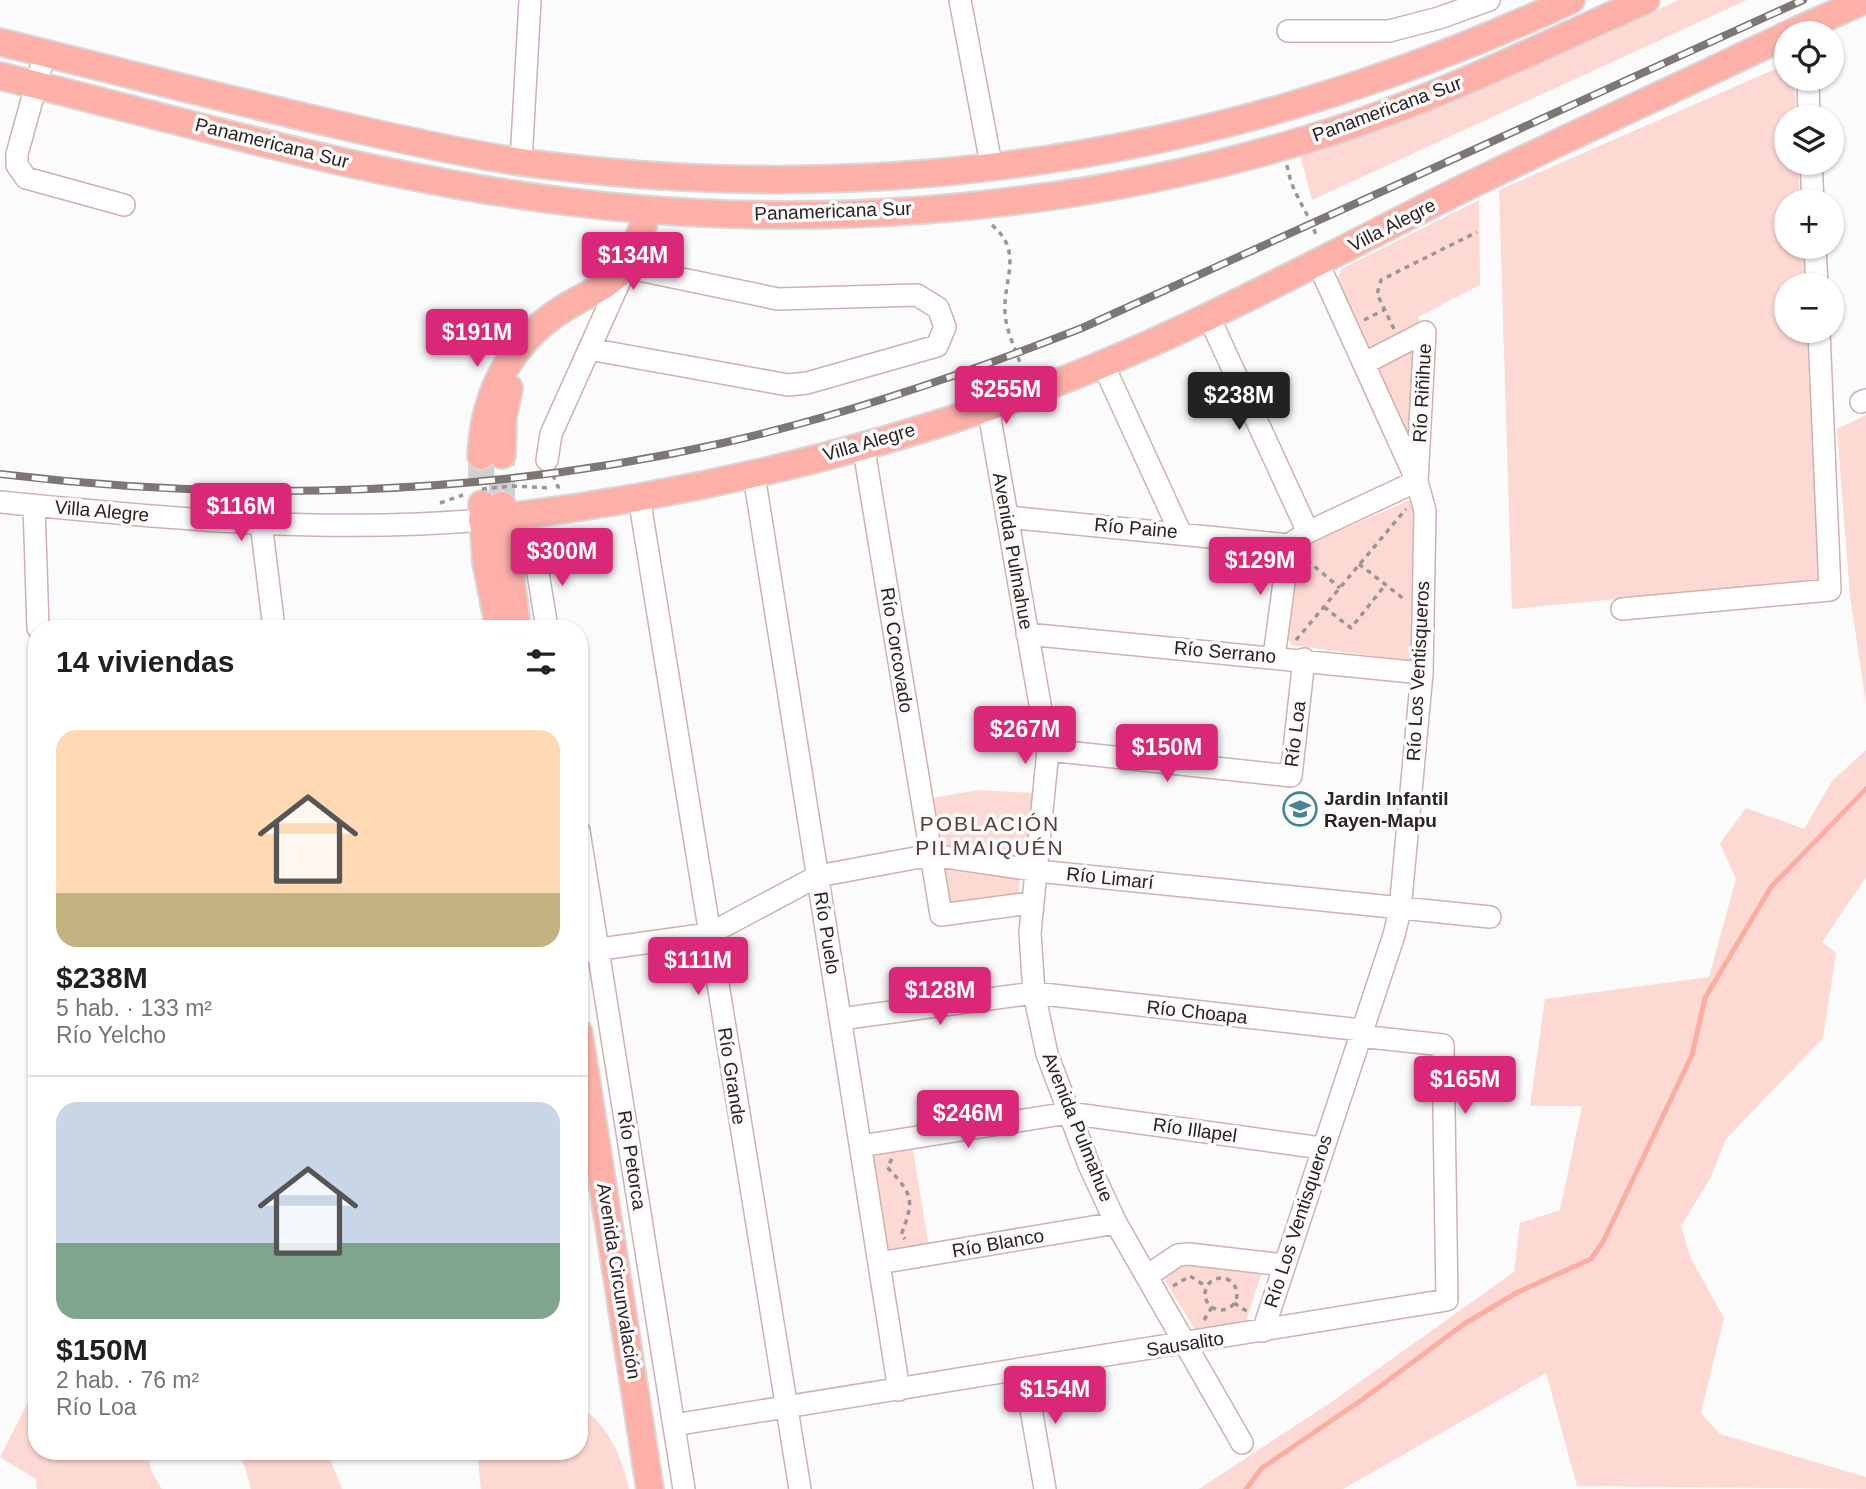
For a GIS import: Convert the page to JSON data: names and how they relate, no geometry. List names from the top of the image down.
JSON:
{
  "streets": {
    "main road": ["Panamericana Sur", "Villa Alegre", "Avenida Circunvalación"],
    "street": [
      "Río Riñihue",
      "Río Paine",
      "Avenida Pulmahue",
      "Río Corcovado",
      "Río Serrano",
      "Río Los Ventisqueros",
      "Río Loa",
      "Río Limarí",
      "Río Puelo",
      "Río Choapa",
      "Río Grande",
      "Río Illapel",
      "Río Petorca",
      "Río Blanco",
      "Sausalito"
    ]
  },
  "crossings": [
    ["Villa Alegre", "Avenida Pulmahue"],
    ["Villa Alegre", "Río Corcovado"],
    ["Villa Alegre", "Río Los Ventisqueros"],
    ["Villa Alegre", "Río Puelo"],
    ["Villa Alegre", "Río Grande"],
    ["Río Riñihue", "Río Los Ventisqueros"],
    ["Río Paine", "Avenida Pulmahue"],
    ["Avenida Pulmahue", "Río Corcovado"],
    ["Avenida Pulmahue", "Río Serrano"],
    ["Avenida Pulmahue", "Río Loa"],
    ["Avenida Pulmahue", "Río Limarí"],
    ["Avenida Pulmahue", "Río Choapa"],
    ["Avenida Pulmahue", "Río Illapel"],
    ["Avenida Pulmahue", "Río Blanco"],
    ["Avenida Pulmahue", "Sausalito"],
    ["Río Corcovado", "Río Limarí"],
    ["Río Serrano", "Río Los Ventisqueros"],
    ["Río Serrano", "Río Loa"],
    ["Río Los Ventisqueros", "Río Limarí"],
    ["Río Los Ventisqueros", "Río Choapa"],
    ["Río Los Ventisqueros", "Río Illapel"],
    ["Río Los Ventisqueros", "Sausalito"],
    ["Río Limarí", "Río Puelo"],
    ["Río Limarí", "Río Grande"],
    ["Río Limarí", "Río Petorca"],
    ["Río Puelo", "Río Choapa"],
    ["Río Puelo", "Río Illapel"],
    ["Río Puelo", "Río Blanco"],
    ["Río Puelo", "Sausalito"],
    ["Río Choapa", "Sausalito"],
    ["Río Grande", "Sausalito"],
    ["Río Petorca", "Sausalito"]
  ],
  "districts": ["POBLACIÓN PILMAIQUÉN"],
  "places": {
    "school or university": ["Jardin Infantil Rayen-Mapu"]
  },
  "page": {
    "map_buttons": ["+", "−"],
    "price": [
      "$134M",
      "$191M",
      "$255M",
      "$238M",
      "$116M",
      "$300M",
      "$129M",
      "$267M",
      "$150M",
      "$111M",
      "$128M",
      "$165M",
      "$246M",
      "$154M"
    ],
    "heading": "14 viviendas",
    "list": [
      {
        "name": "$238M",
        "note": "5 hab. · 133 m² · Río Yelcho"
      },
      {
        "name": "$150M",
        "note": "2 hab. · 76 m² · Río Loa"
      }
    ]
  }
}
